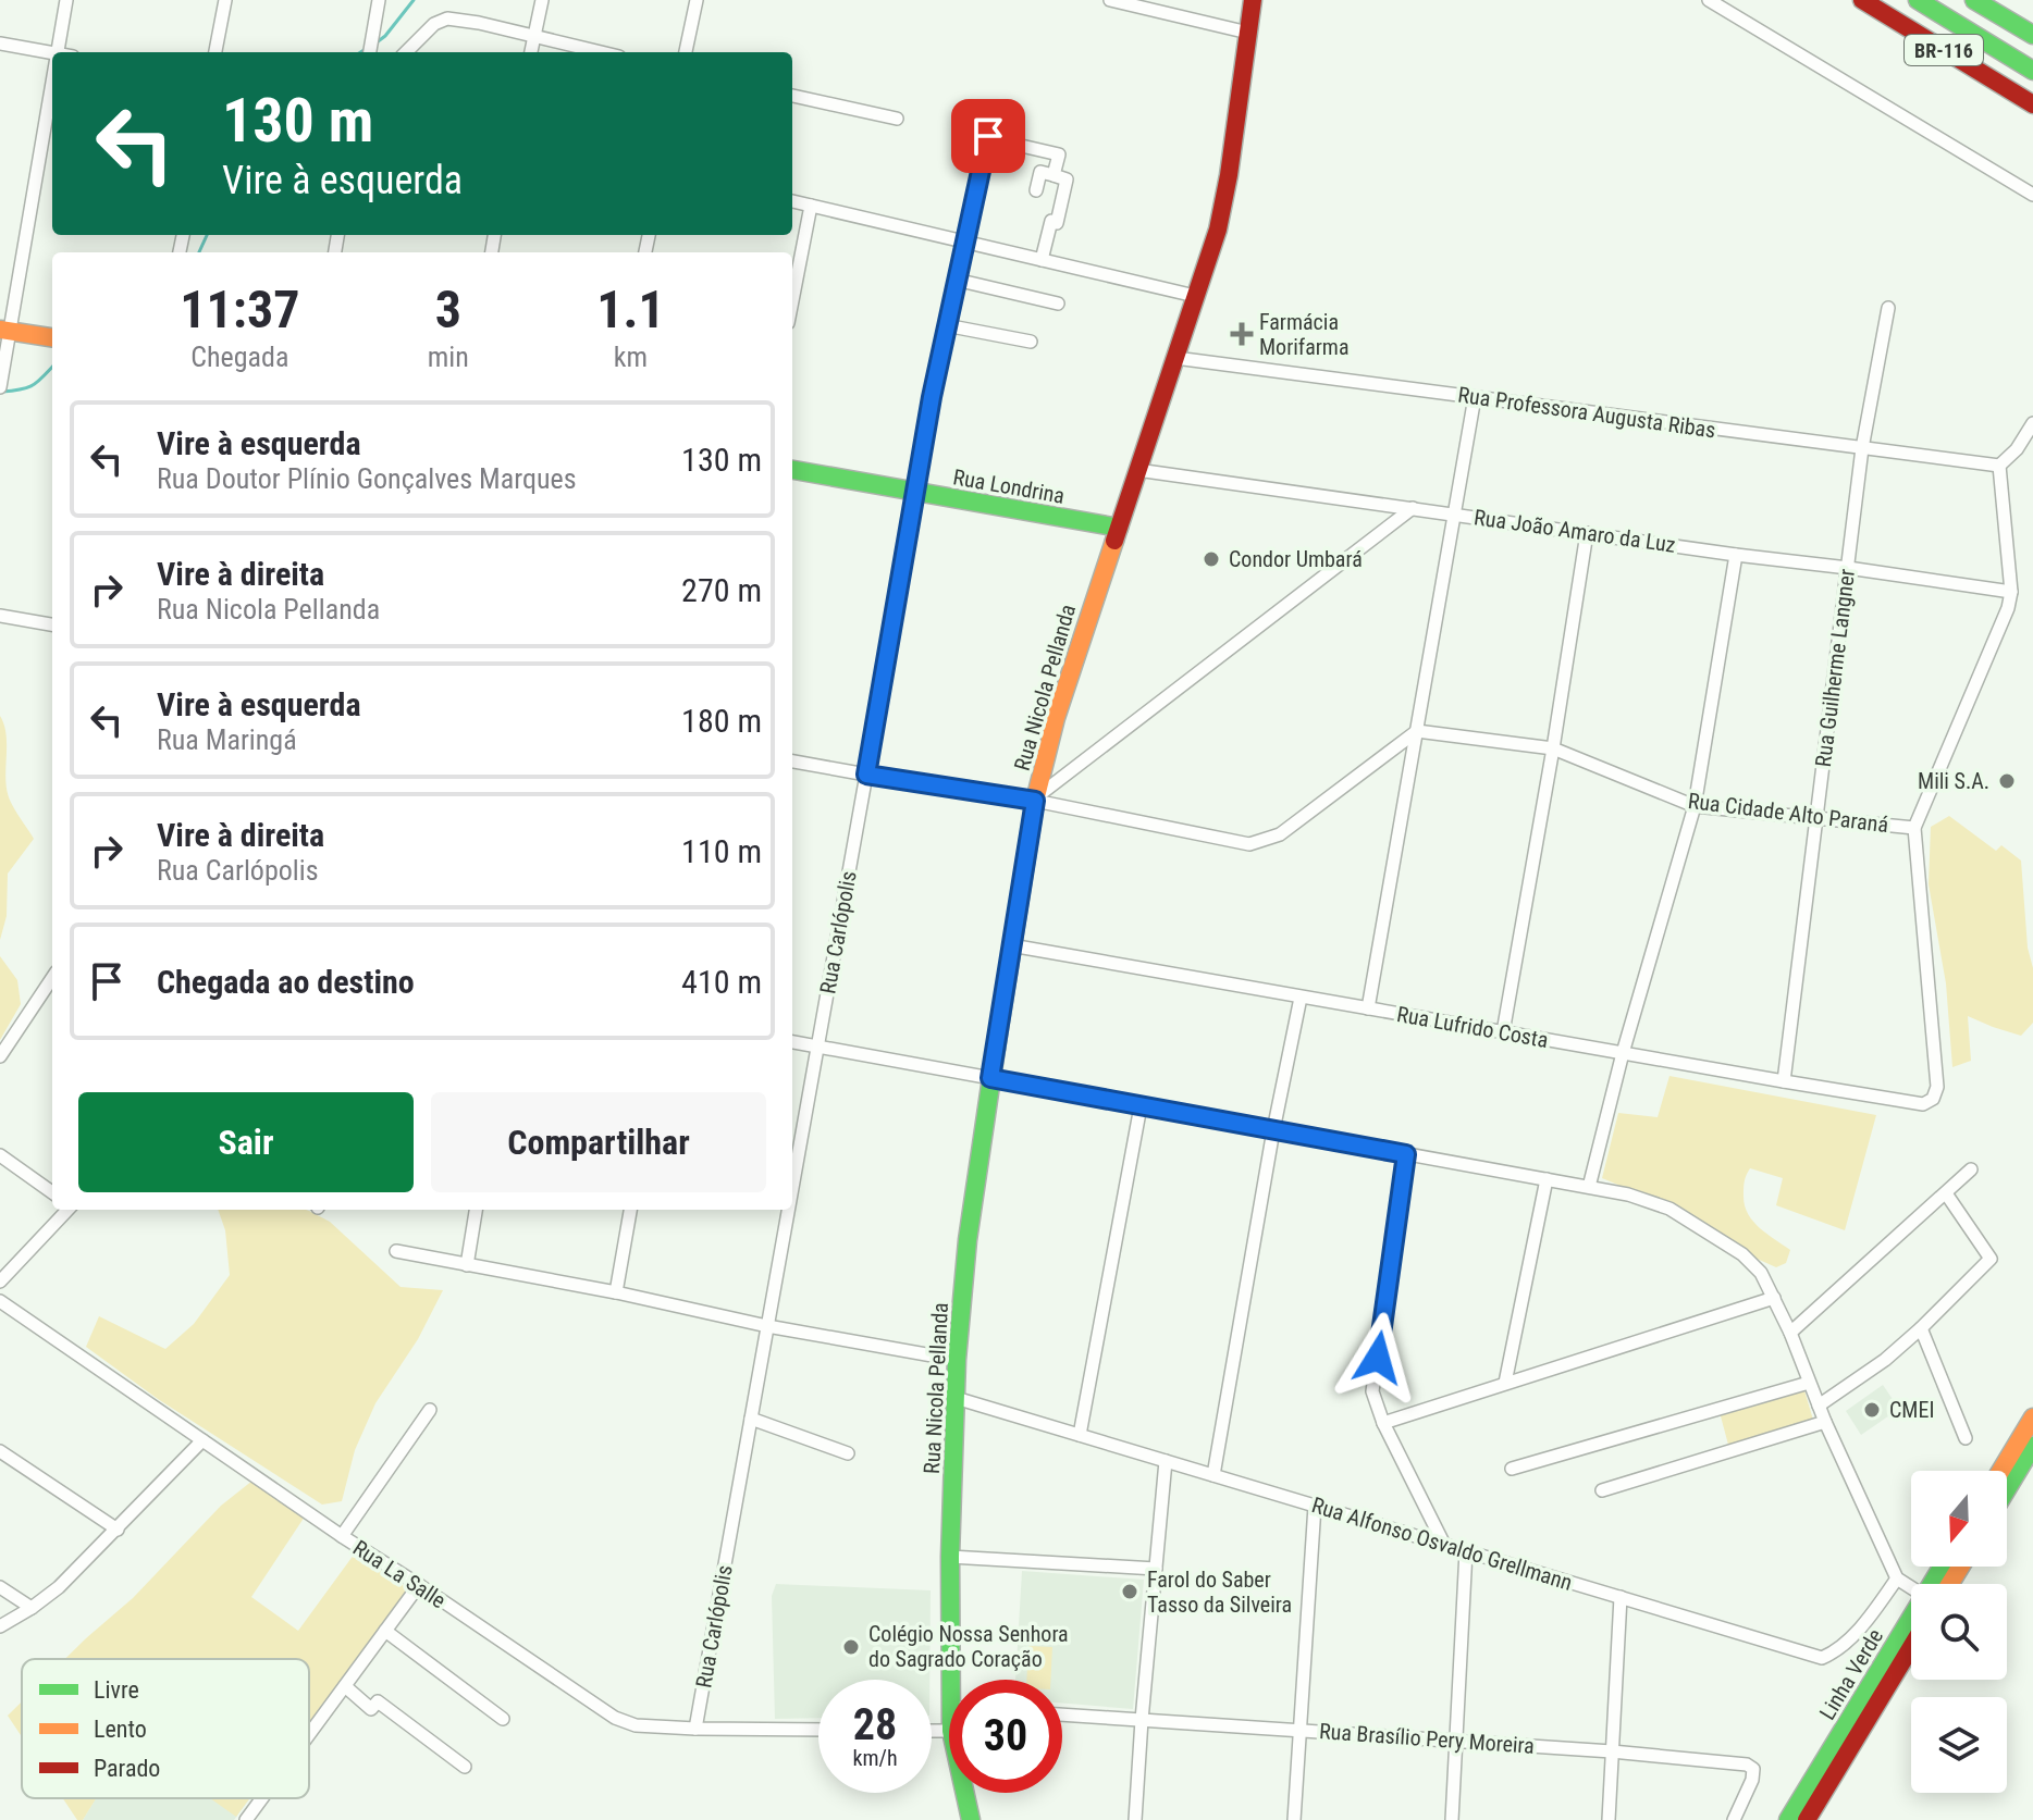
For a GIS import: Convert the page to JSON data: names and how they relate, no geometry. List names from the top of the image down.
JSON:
{
  "streets": {
    "main road": [
      "BR-116",
      "Rua Londrina",
      "Rua Nicola Pellanda",
      "Linha Verde"
    ],
    "street": [
      "Rua Professora Augusta Ribas",
      "Rua João Amaro da Luz",
      "Rua Guilherme Langner",
      "Rua Cidade Alto Paraná",
      "Rua Carlópolis",
      "Rua Lufrido Costa",
      "Rua Alfonso Osvaldo Grellmann",
      "Rua La Salle",
      "Rua Brasílio Pery Moreira"
    ]
  },
  "crossings": [
    ["Rua Professora Augusta Ribas", "Rua Guilherme Langner"],
    ["Rua Professora Augusta Ribas", "Rua Nicola Pellanda"],
    ["Rua Londrina", "Rua Nicola Pellanda"],
    ["Rua Londrina", "Rua Carlópolis"],
    ["Rua João Amaro da Luz", "Rua Guilherme Langner"],
    ["Rua João Amaro da Luz", "Rua Nicola Pellanda"],
    ["Rua Guilherme Langner", "Rua Cidade Alto Paraná"],
    ["Rua Guilherme Langner", "Rua Lufrido Costa"],
    ["Rua Nicola Pellanda", "Rua Lufrido Costa"],
    ["Rua Nicola Pellanda", "Rua Alfonso Osvaldo Grellmann"],
    ["Rua Cidade Alto Paraná", "Rua Lufrido Costa"],
    ["Rua Carlópolis", "Rua La Salle"]
  ],
  "places": {
    "health": ["Farmácia Morifarma"],
    "other": [
      "Condor Umbará",
      "Mili S.A.",
      "CMEI",
      "Farol do Saber Tasso da Silveira",
      "Colégio Nossa Senhora do Sagrado Coração"
    ]
  },
  "legend": ["Livre", "Lento", "Parado"],
  "north": "bottom",
  "page": {
    "turn": ["130 m", "Vire à esquerda"],
    "eta": [
      "11:37",
      "Chegada",
      "3",
      "min",
      "1.1",
      "km"
    ],
    "list": [
      {
        "name": "Vire à esquerda",
        "note": "Rua Doutor Plínio Gonçalves Marques",
        "value": "130 m"
      },
      {
        "name": "Vire à direita",
        "note": "Rua Nicola Pellanda",
        "value": "270 m"
      },
      {
        "name": "Vire à esquerda",
        "note": "Rua Maringá",
        "value": "180 m"
      },
      {
        "name": "Vire à direita",
        "note": "Rua Carlópolis",
        "value": "110 m"
      },
      {
        "name": "Chegada ao destino",
        "value": "410 m"
      }
    ],
    "buttons": ["Sair", "Compartilhar"],
    "speed": "28 km/h",
    "limit": "30"
  }
}
